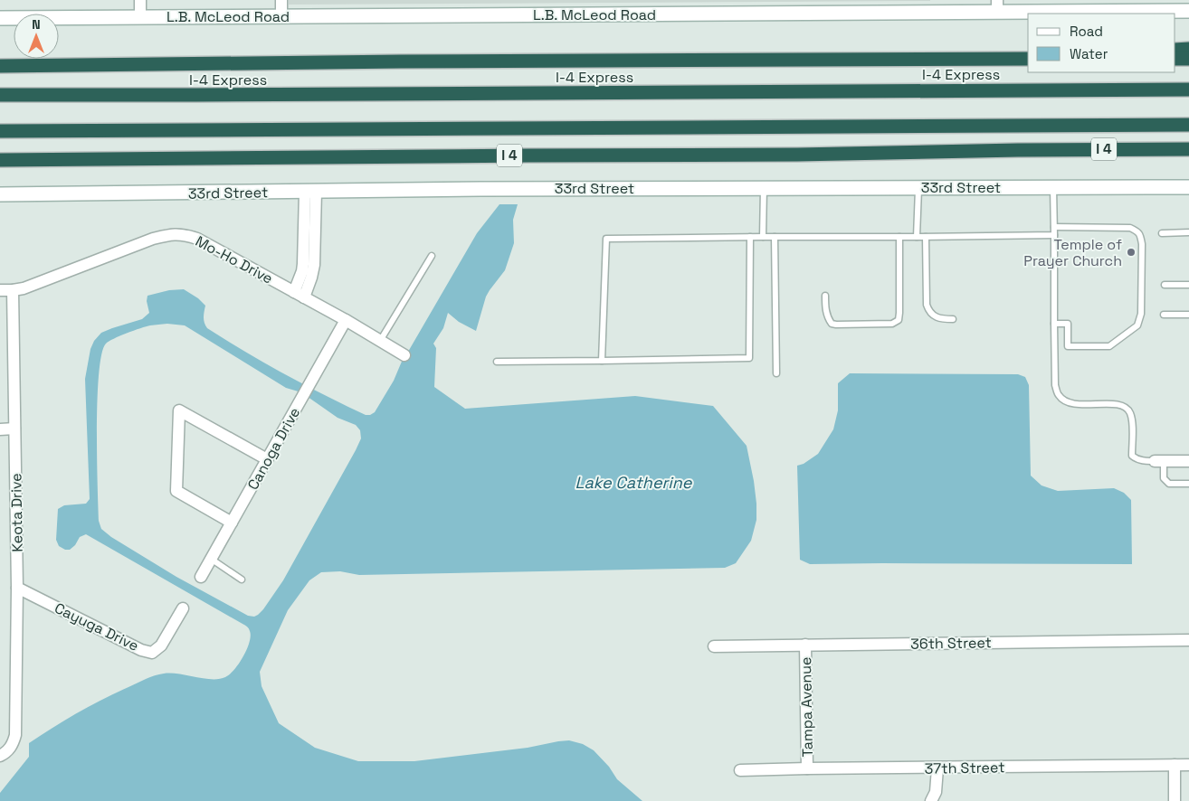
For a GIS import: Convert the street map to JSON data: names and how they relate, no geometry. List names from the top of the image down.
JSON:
{
  "streets": {
    "highway": ["I-4 Express", "I 4"],
    "street": [
      "L.B. McLeod Road",
      "33rd Street",
      "Mo-Ho Drive",
      "Canoga Drive",
      "Keota Drive",
      "Cayuga Drive",
      "36th Street",
      "Tampa Avenue",
      "37th Street"
    ]
  },
  "crossings": [
    ["Mo-Ho Drive", "Canoga Drive"],
    ["Mo-Ho Drive", "Keota Drive"],
    ["Keota Drive", "Cayuga Drive"],
    ["36th Street", "Tampa Avenue"],
    ["Tampa Avenue", "37th Street"]
  ],
  "water": ["Lake Catherine"],
  "places": ["Temple of Prayer Church"],
  "legend": ["Road", "Water"],
  "north": "top"
}
